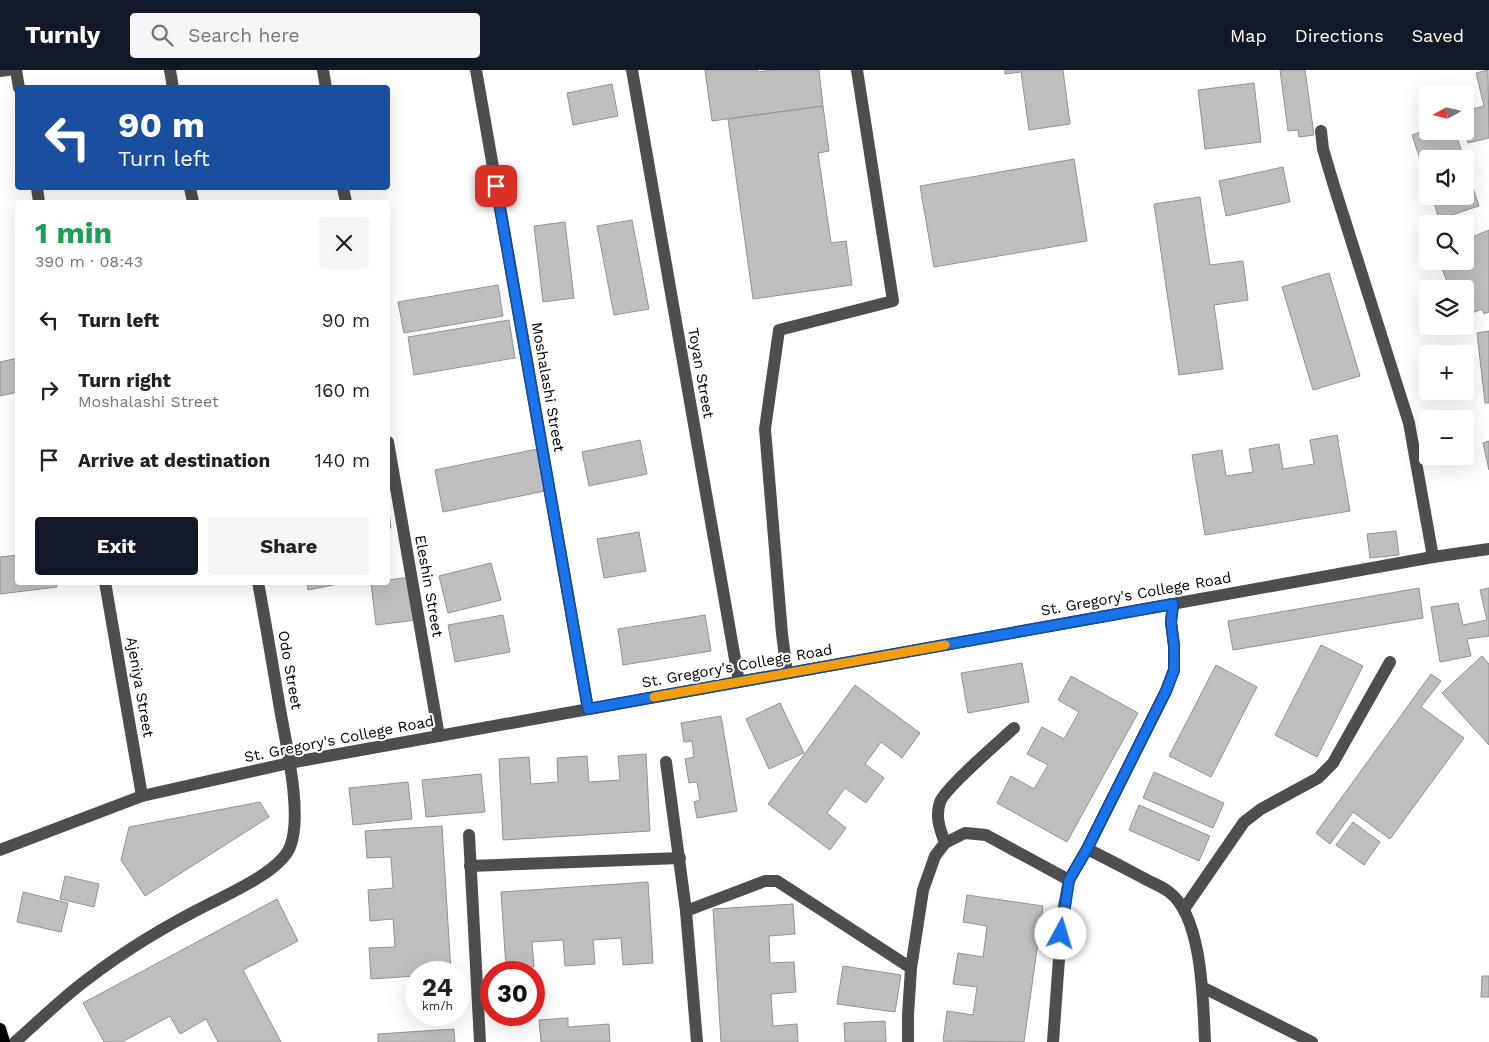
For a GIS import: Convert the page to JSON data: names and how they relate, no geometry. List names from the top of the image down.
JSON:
{
  "streets": {
    "street": [
      "Toyan Street",
      "Moshalashi Street",
      "Eleshin Street",
      "St. Gregory's College Road",
      "Odo Street",
      "Ajeniya Street"
    ]
  },
  "crossings": [
    ["Toyan Street", "St. Gregory's College Road"],
    ["Moshalashi Street", "St. Gregory's College Road"],
    ["Eleshin Street", "St. Gregory's College Road"],
    ["St. Gregory's College Road", "Odo Street"],
    ["St. Gregory's College Road", "Ajeniya Street"]
  ],
  "north": "left",
  "page": {
    "header": "Turnly",
    "search": "Search here",
    "nav": ["Map", "Directions", "Saved"],
    "map_buttons": ["+", "−"],
    "turn": ["90 m", "Turn left"],
    "heading": ["1 min", "390 m · 08:43"],
    "list": [
      {
        "name": "Turn left",
        "value": "90 m"
      },
      {
        "name": "Turn right",
        "note": "Moshalashi Street",
        "value": "160 m"
      },
      {
        "name": "Arrive at destination",
        "value": "140 m"
      }
    ],
    "buttons": ["Exit", "Share"],
    "speed": "24 km/h",
    "limit": "30"
  }
}
